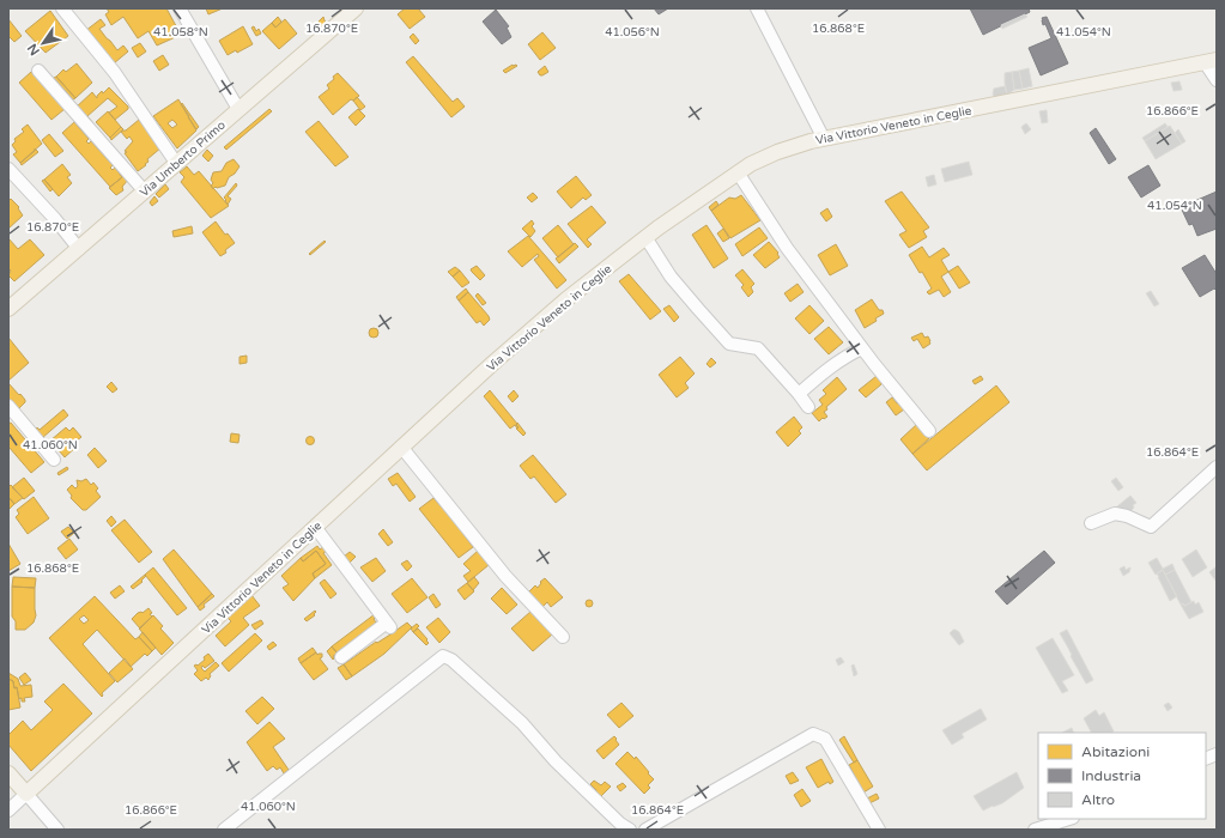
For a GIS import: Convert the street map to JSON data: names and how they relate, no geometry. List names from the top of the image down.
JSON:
{
  "streets": {
    "main road": ["Via Vittorio Veneto in Ceglie", "Via Umberto Primo"]
  },
  "legend": ["Abitazioni", "Industria", "Altro"],
  "north": "bottom left",
  "coordinates": [
    "16.870°E",
    "16.868°E",
    "41.058°N",
    "41.056°N",
    "41.054°N",
    "16.866°E",
    "41.060°N",
    "16.864°E"
  ]
}
